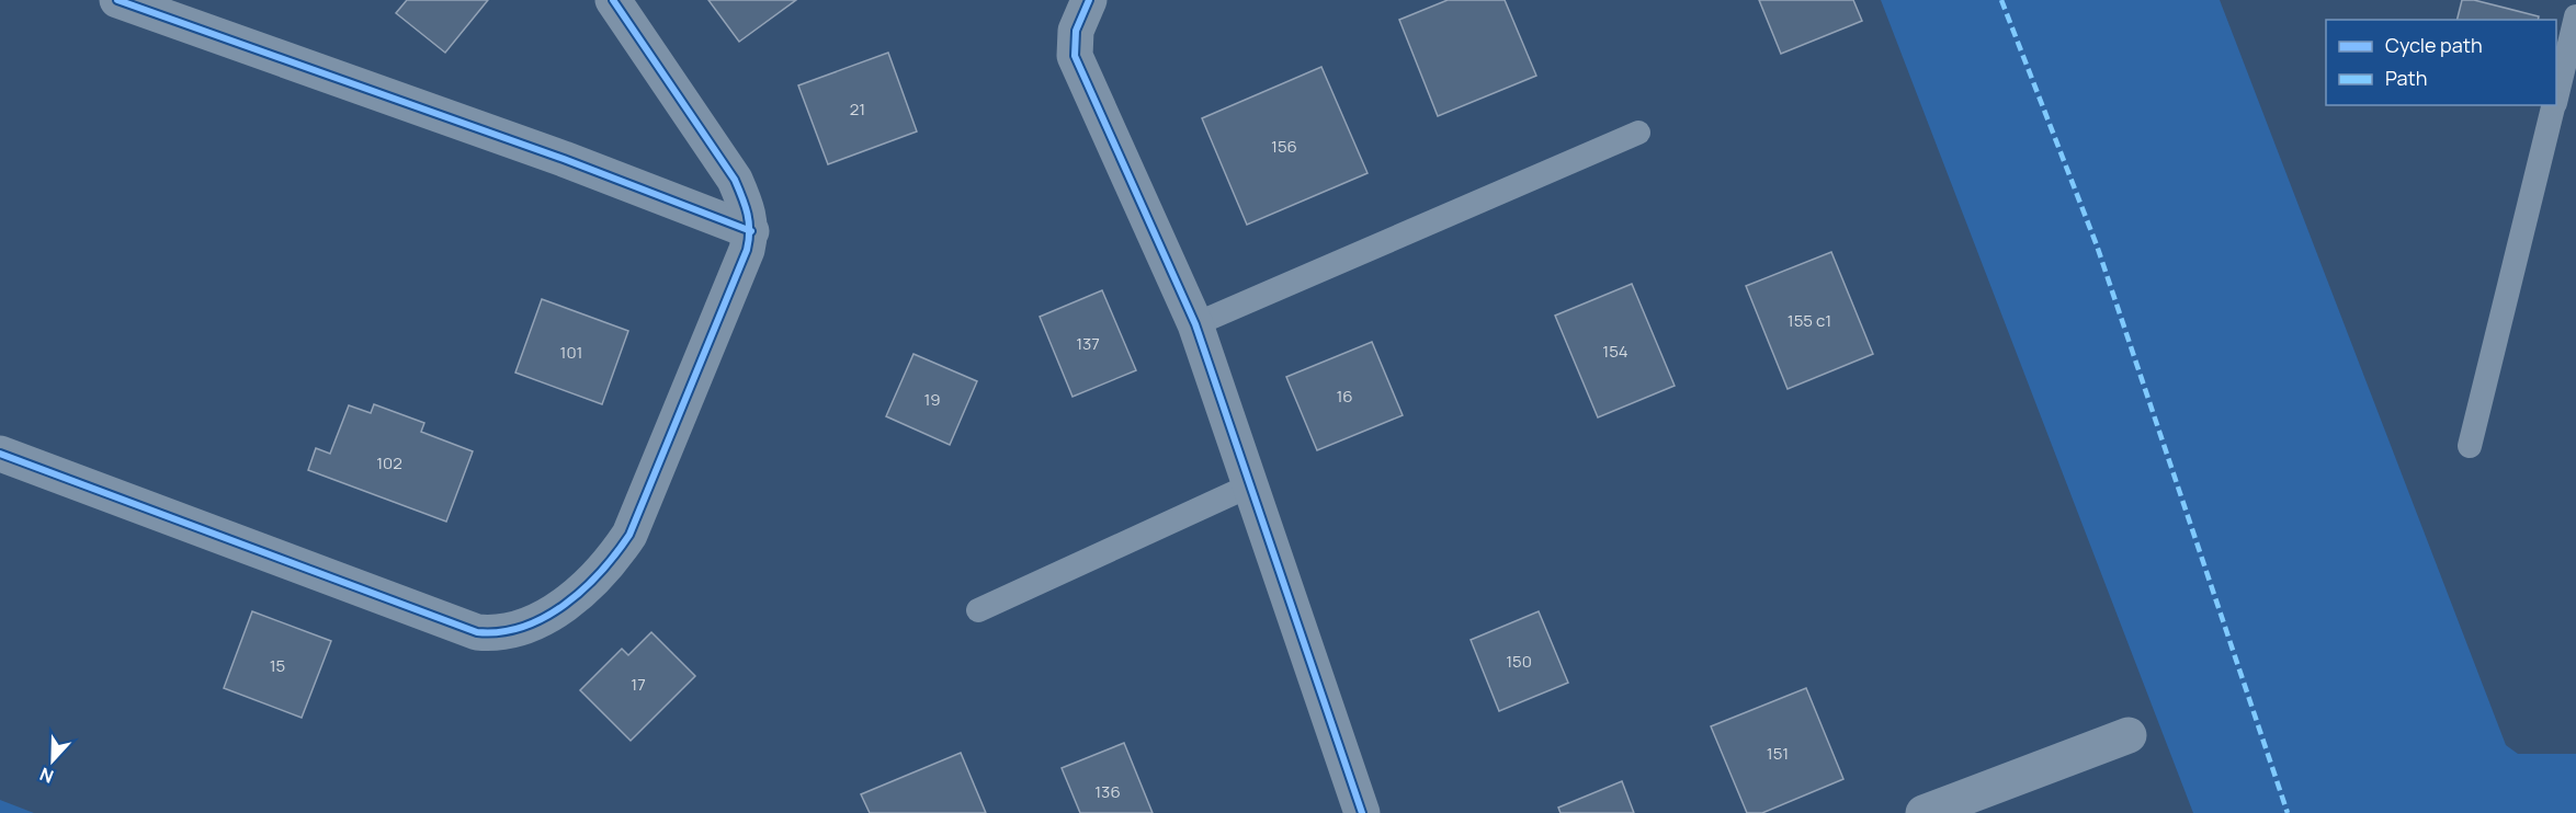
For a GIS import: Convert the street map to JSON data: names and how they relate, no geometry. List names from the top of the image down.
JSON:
{
  "house_numbers": [
    "21",
    "156",
    "155 с1",
    "137",
    "154",
    "101",
    "16",
    "19",
    "102",
    "150",
    "15",
    "17",
    "151",
    "136"
  ],
  "legend": ["Cycle path", "Path"],
  "north": "bottom"
}
